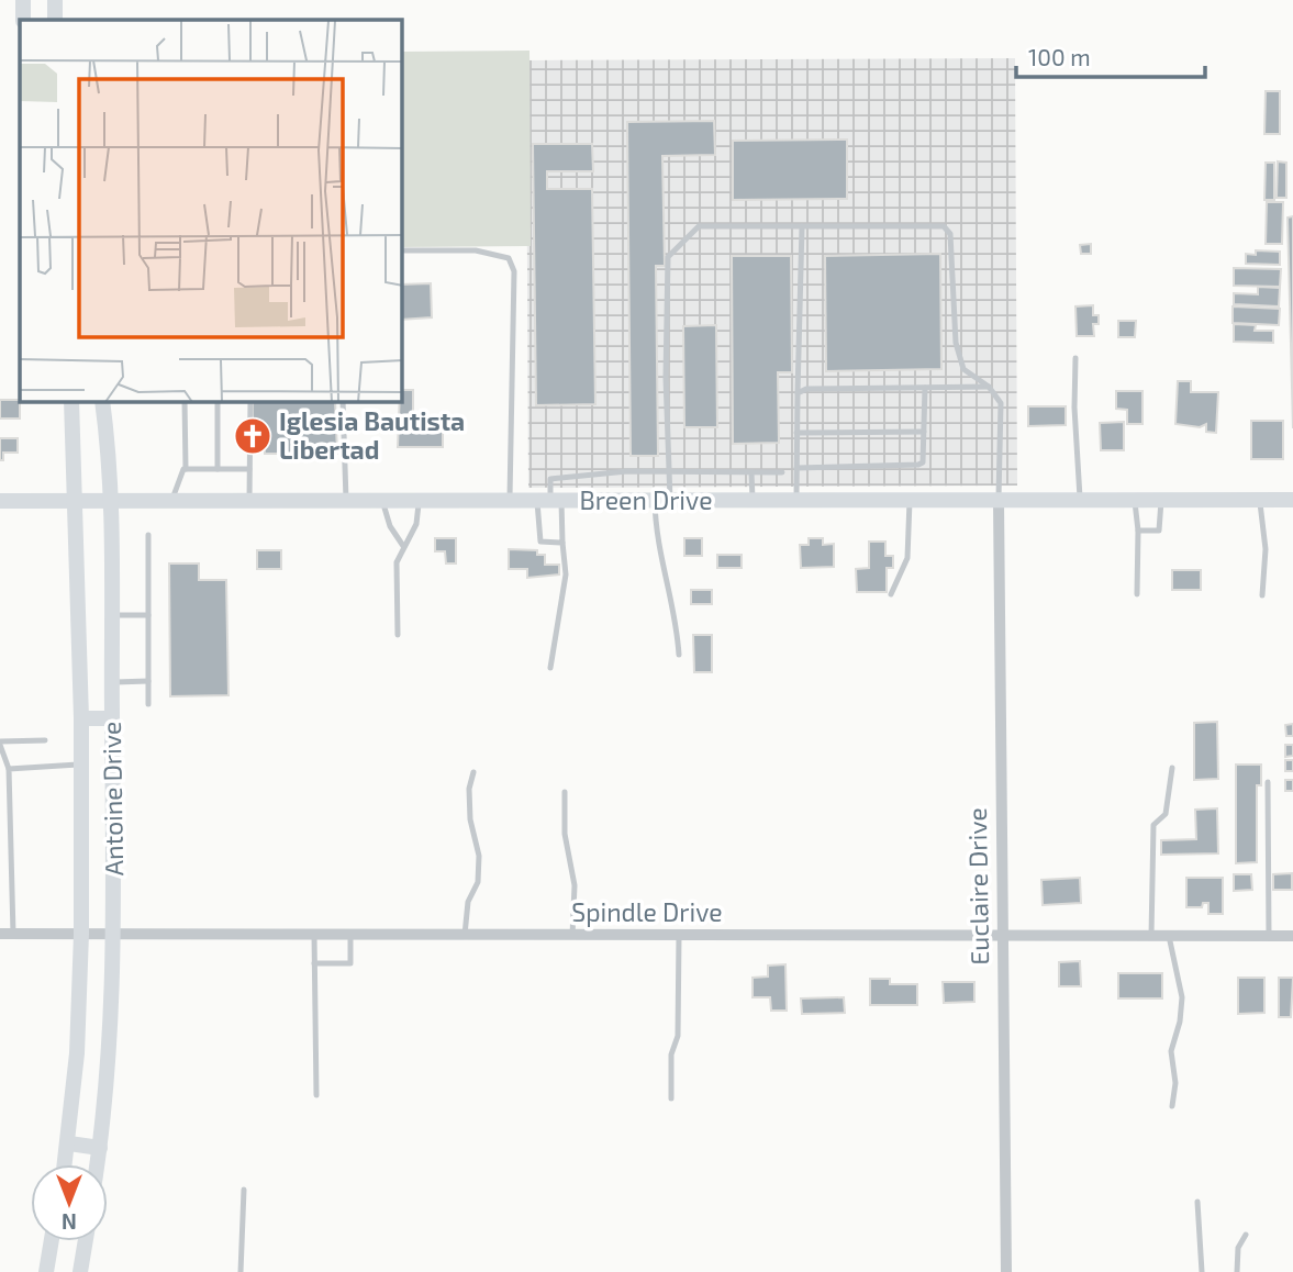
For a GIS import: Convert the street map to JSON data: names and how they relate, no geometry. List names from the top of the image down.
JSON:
{
  "streets": {
    "main road": ["Breen Drive", "Antoine Drive"],
    "street": ["Euclaire Drive", "Spindle Drive"]
  },
  "crossings": [
    ["Breen Drive", "Antoine Drive"],
    ["Breen Drive", "Euclaire Drive"],
    ["Antoine Drive", "Spindle Drive"],
    ["Euclaire Drive", "Spindle Drive"]
  ],
  "places": {
    "church": ["Iglesia Bautista Libertad"]
  },
  "scale_bar": "100 m",
  "north": "bottom"
}
